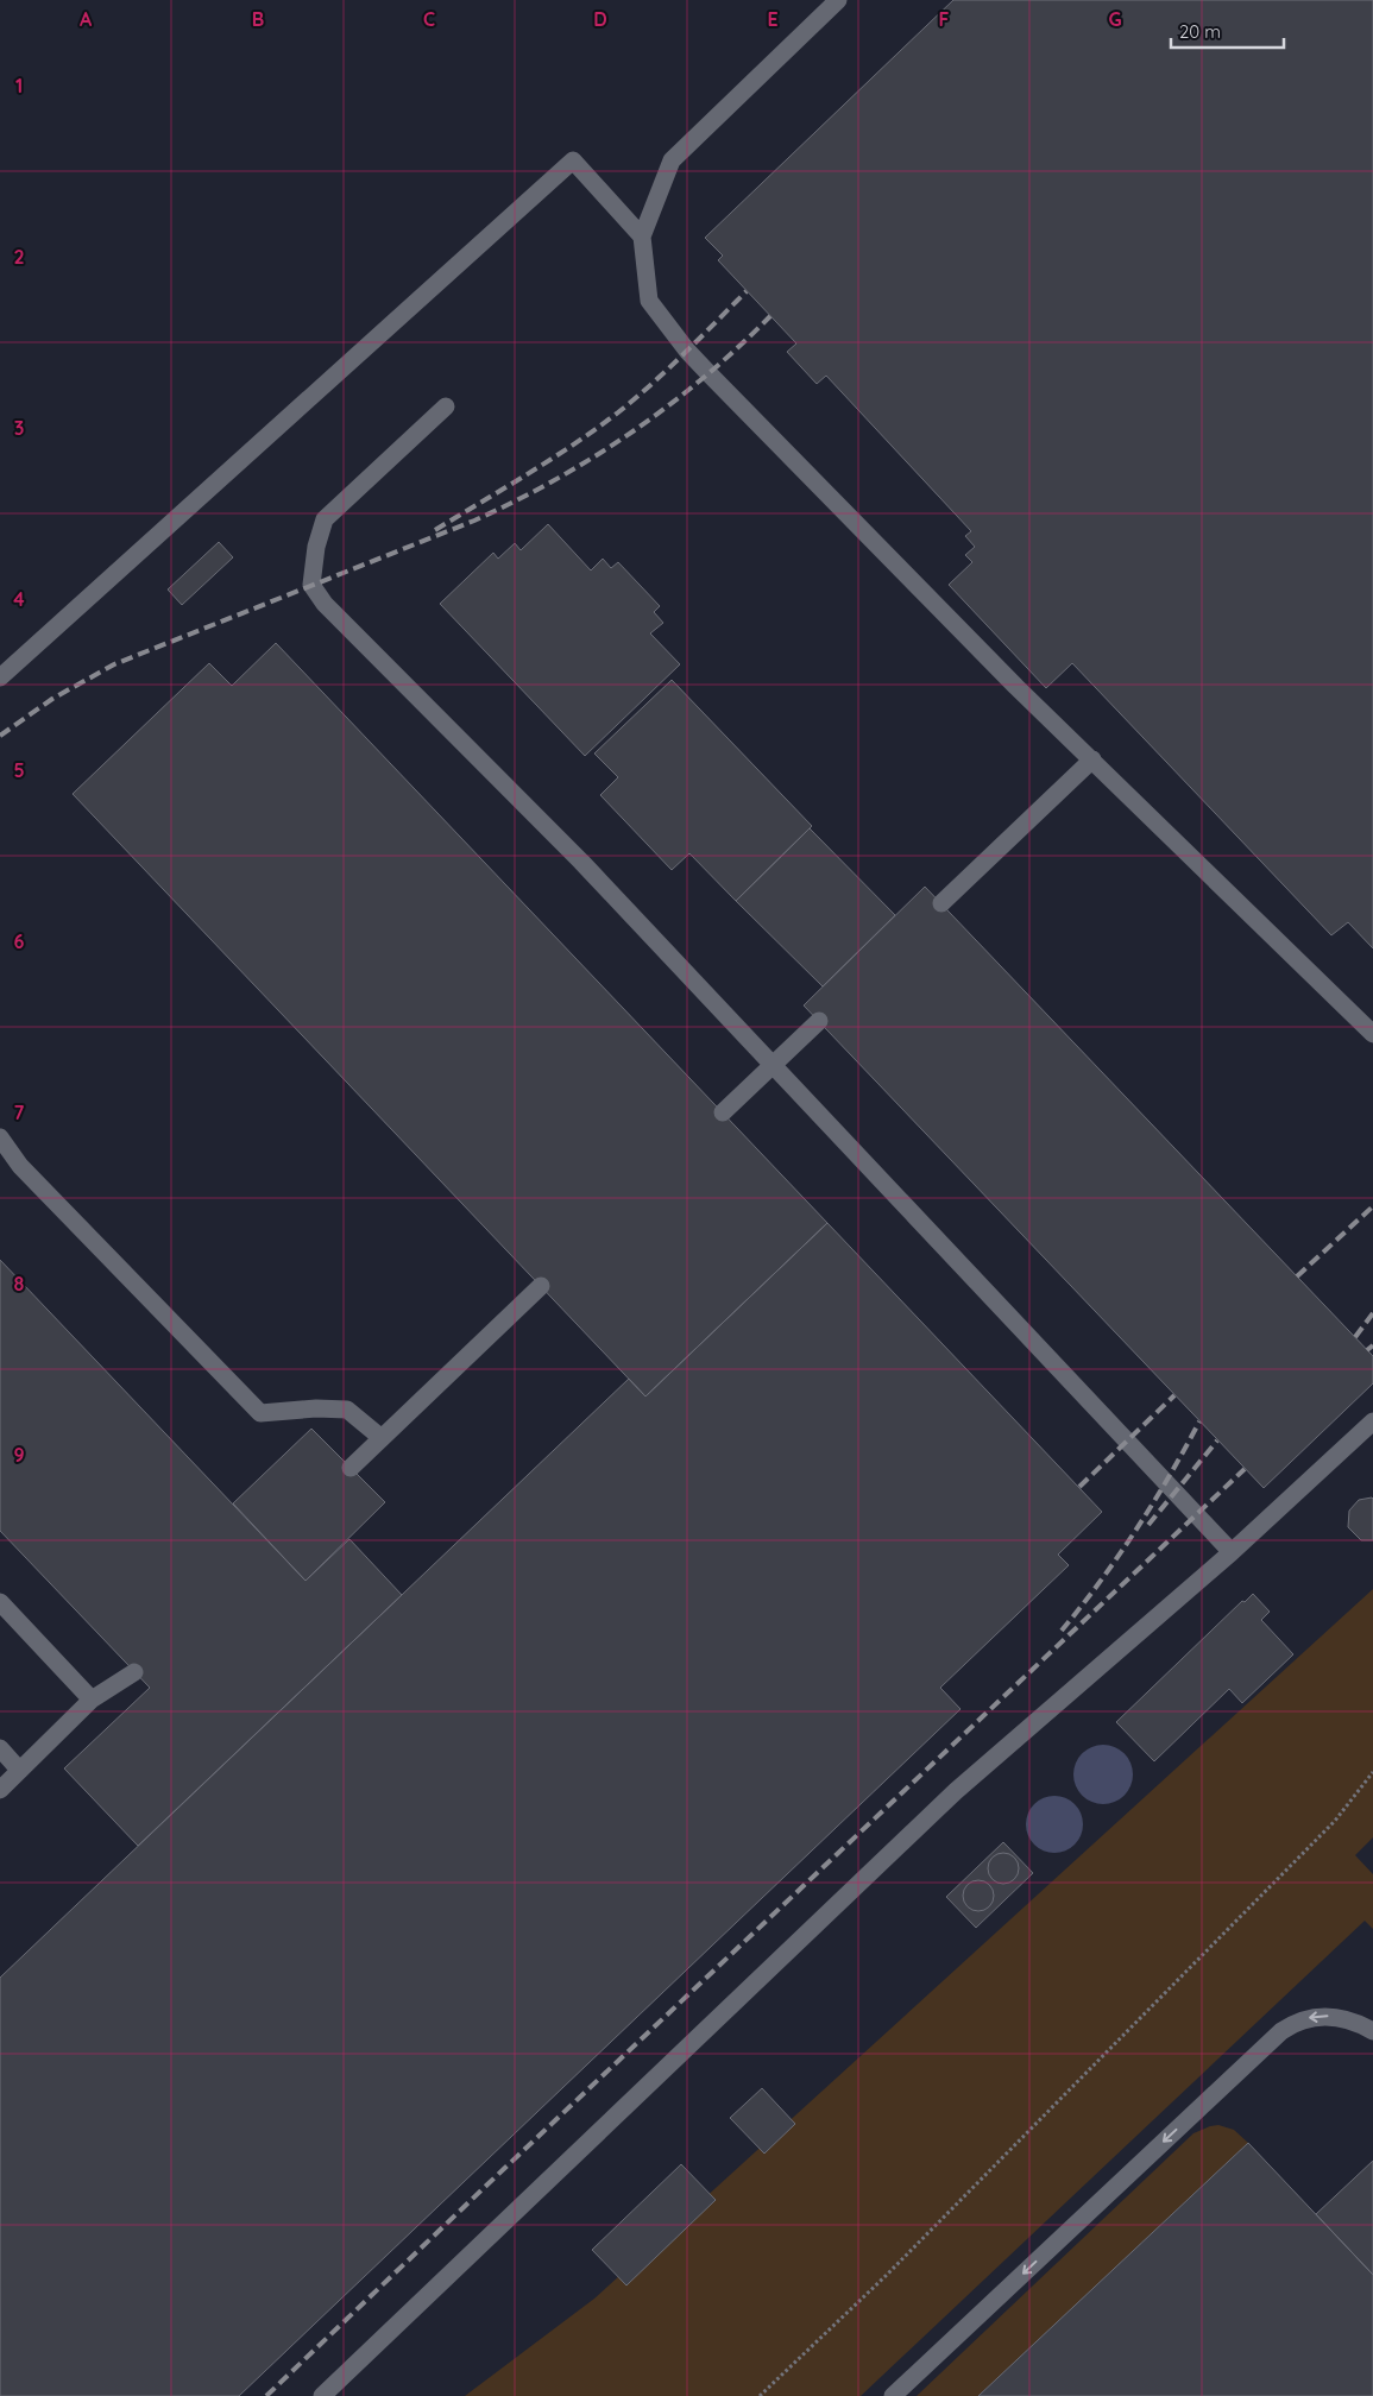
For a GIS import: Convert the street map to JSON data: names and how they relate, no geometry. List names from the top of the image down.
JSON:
{
  "scale_bar": "20 m",
  "grid": {
    "columns": [
      "A",
      "B",
      "C",
      "D",
      "E",
      "F",
      "G"
    ],
    "rows": [
      "1",
      "2",
      "3",
      "4",
      "5",
      "6",
      "7",
      "8",
      "9"
    ]
  }
}
